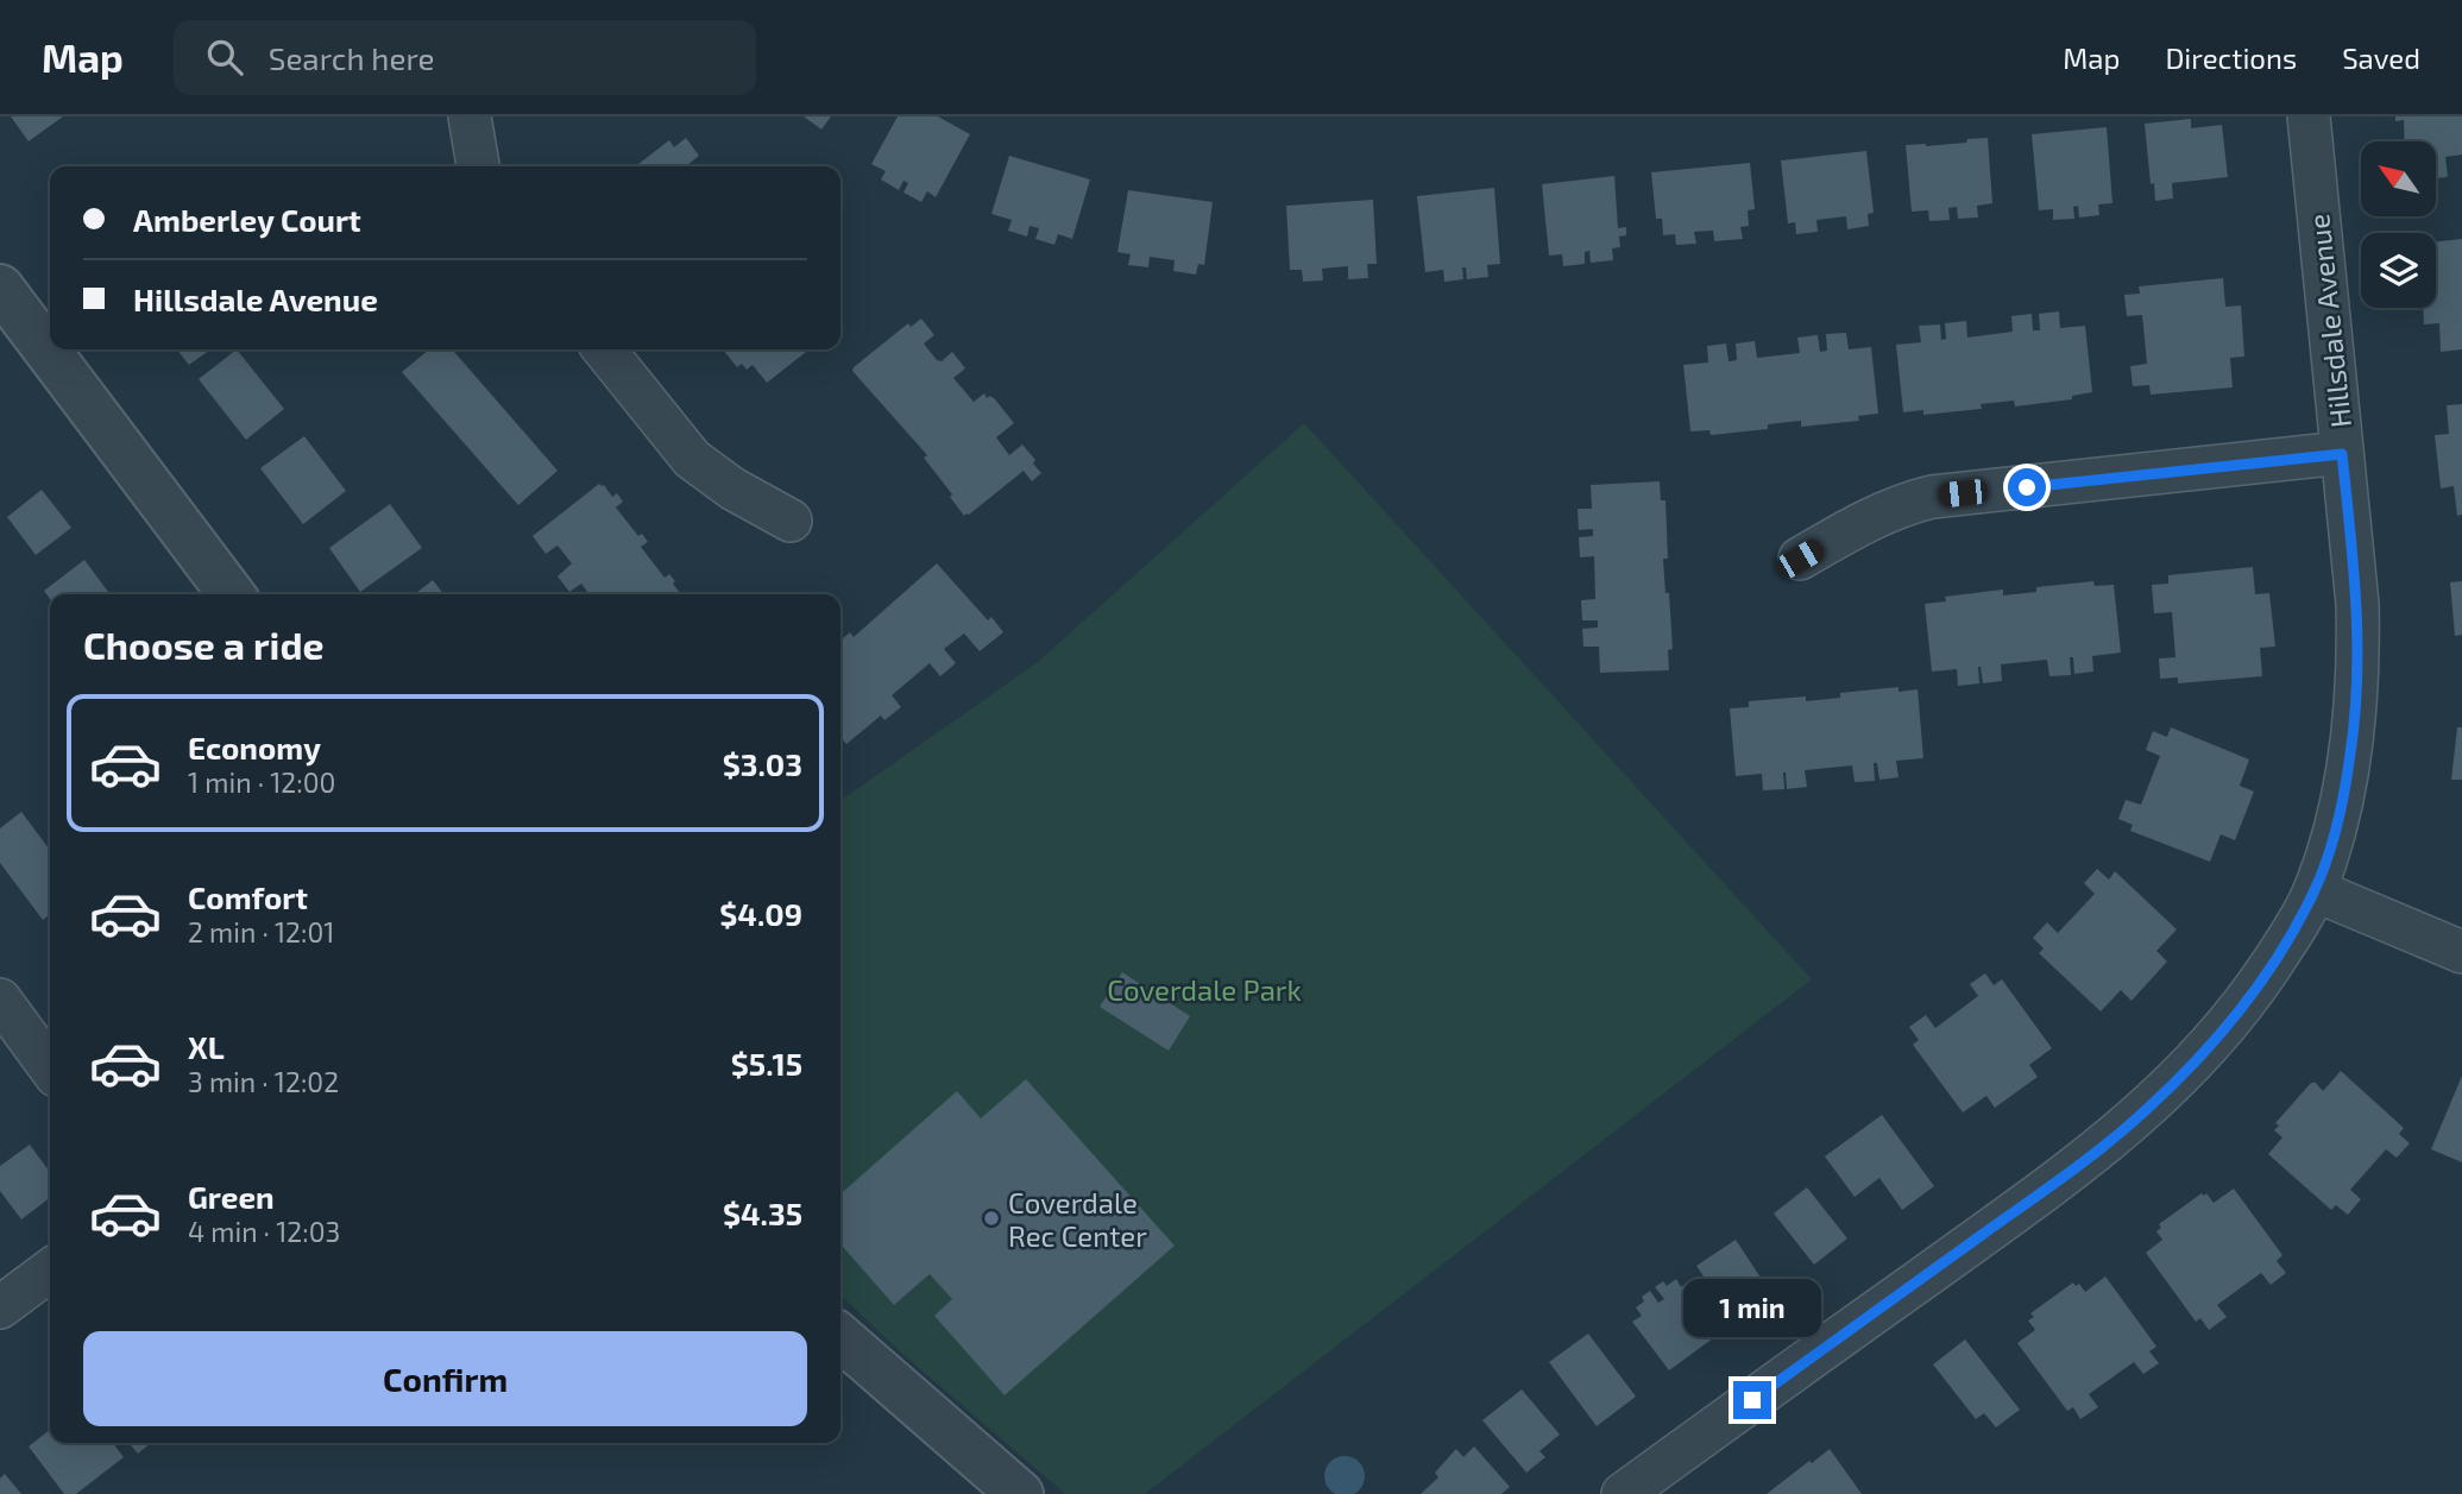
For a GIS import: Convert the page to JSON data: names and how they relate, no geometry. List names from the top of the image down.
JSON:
{
  "streets": {
    "street": ["Hillsdale Avenue"]
  },
  "parks": ["Coverdale Park"],
  "places": ["Coverdale Rec Center"],
  "north": "top left",
  "page": {
    "header": "Map",
    "search": "Search here",
    "nav": ["Map", "Directions", "Saved"],
    "banner": ["Amberley Court", "Hillsdale Avenue"],
    "heading": "Choose a ride",
    "list": [
      {
        "name": "Economy",
        "note": "1 min · 12:00",
        "value": "$3.03"
      },
      {
        "name": "Comfort",
        "note": "2 min · 12:01",
        "value": "$4.09"
      },
      {
        "name": "XL",
        "note": "3 min · 12:02",
        "value": "$5.15"
      },
      {
        "name": "Green",
        "note": "4 min · 12:03",
        "value": "$4.35"
      }
    ],
    "bubble": "1 min",
    "buttons": "Confirm"
  }
}
